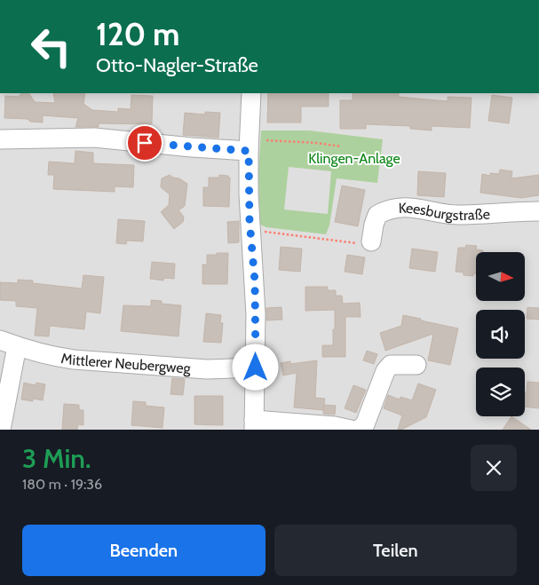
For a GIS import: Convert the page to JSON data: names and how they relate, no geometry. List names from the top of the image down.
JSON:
{
  "streets": {
    "street": ["Keesburgstraße", "Mittlerer Neubergweg"]
  },
  "parks": ["Klingen-Anlage"],
  "north": "right",
  "page": {
    "turn": ["120 m", "Otto-Nagler-Straße"],
    "heading": ["3 Min.", "180 m · 19:36"],
    "buttons": ["Beenden", "Teilen"]
  }
}
